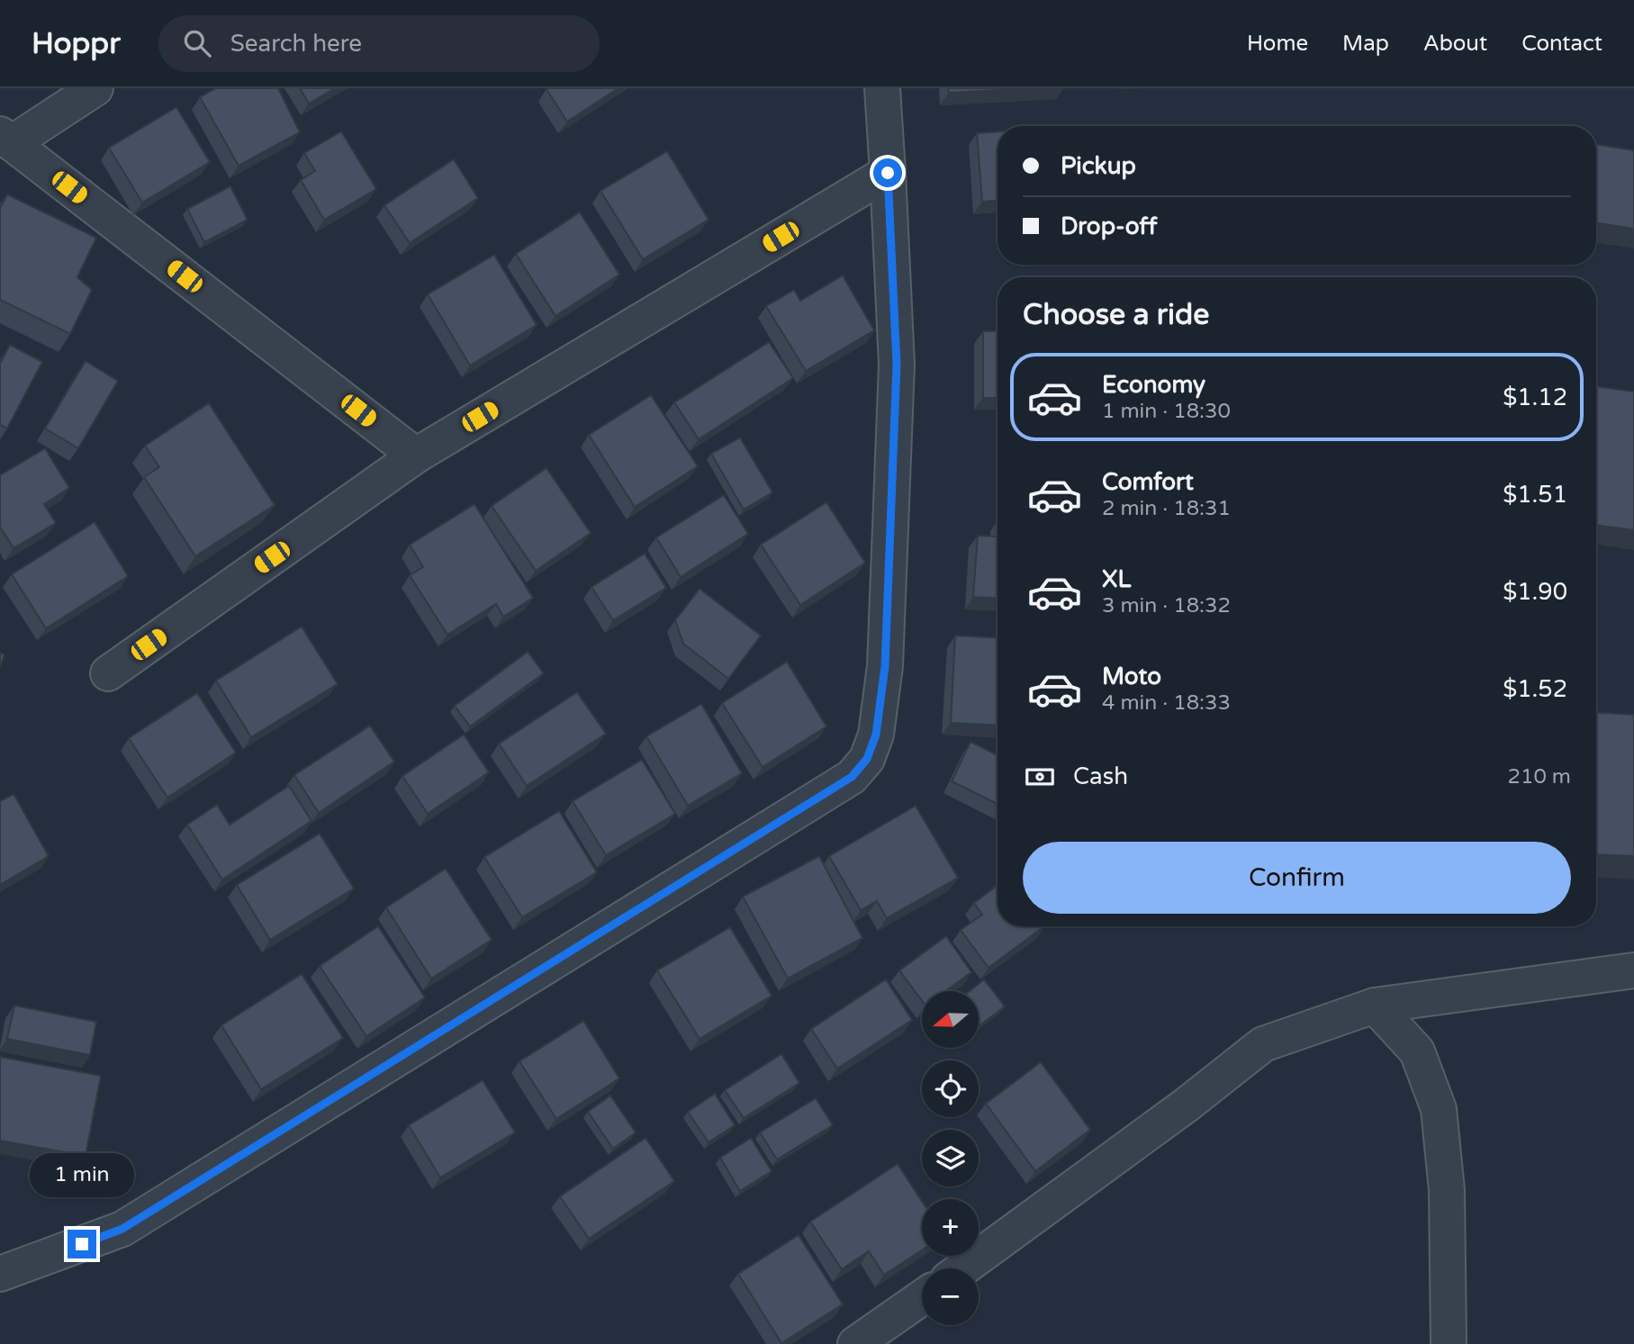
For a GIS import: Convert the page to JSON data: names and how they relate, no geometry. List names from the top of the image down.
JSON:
{
  "north": "left",
  "page": {
    "header": "Hoppr",
    "search": "Search here",
    "nav": [
      "Home",
      "Map",
      "About",
      "Contact"
    ],
    "banner": ["Pickup", "Drop-off"],
    "heading": "Choose a ride",
    "list": [
      {
        "name": "Economy",
        "note": "1 min · 18:30",
        "value": "$1.12"
      },
      {
        "name": "Comfort",
        "note": "2 min · 18:31",
        "value": "$1.51"
      },
      {
        "name": "XL",
        "note": "3 min · 18:32",
        "value": "$1.90"
      },
      {
        "name": "Moto",
        "note": "4 min · 18:33",
        "value": "$1.52"
      }
    ],
    "pay": ["Cash", "210 m"],
    "buttons": "Confirm",
    "map_buttons": ["+", "−"],
    "bubble": "1 min"
  }
}
